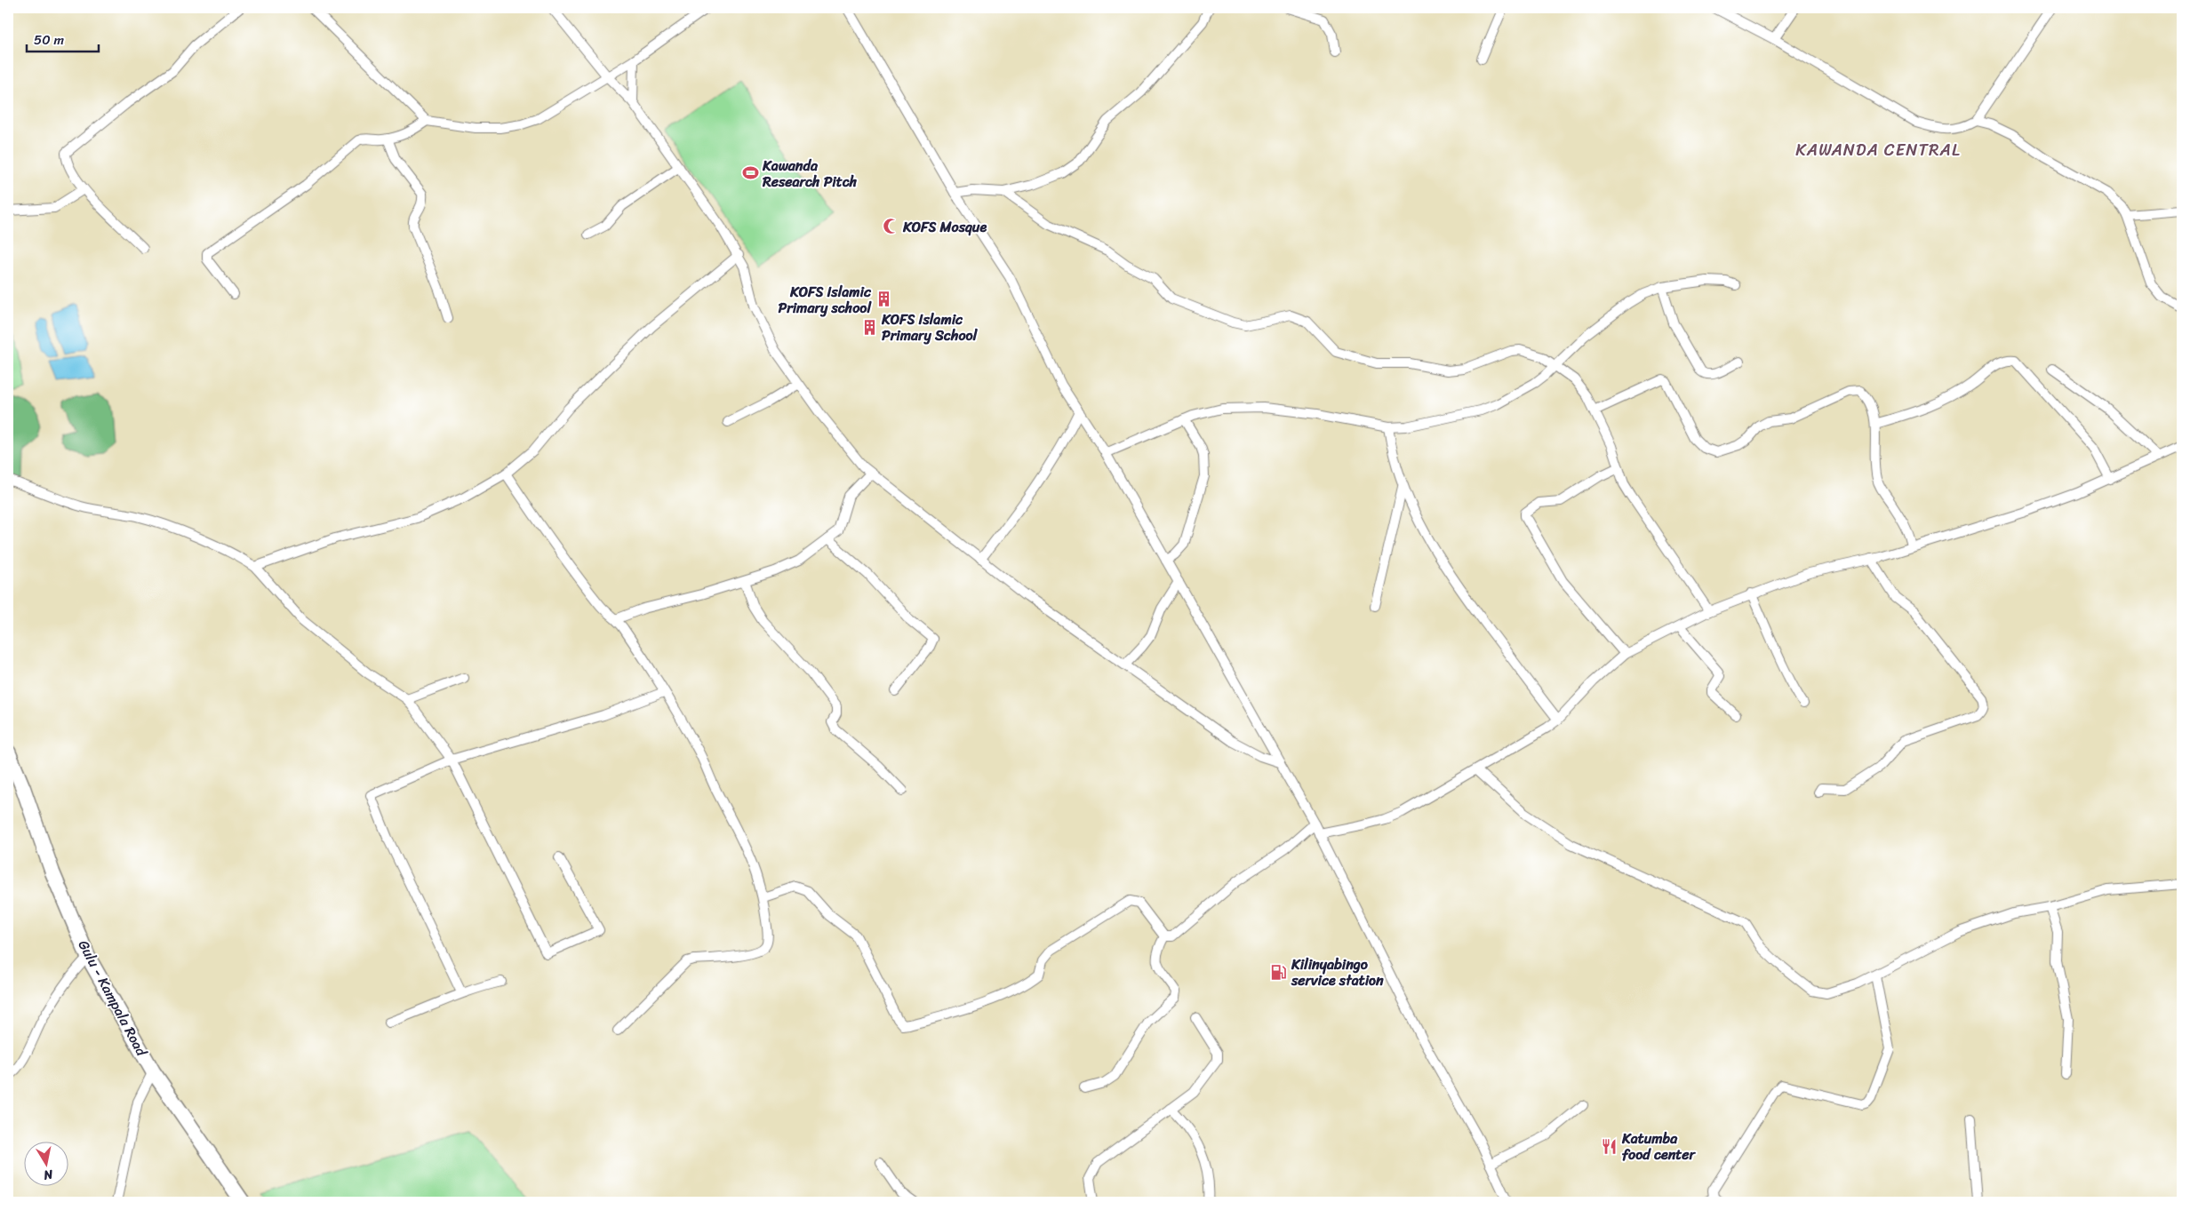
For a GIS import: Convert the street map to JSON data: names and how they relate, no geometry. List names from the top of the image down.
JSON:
{
  "streets": {
    "main road": ["Gulu - Kampala Road"]
  },
  "districts": ["KAWANDA CENTRAL"],
  "places": {
    "sports": ["Kawanda Research Pitch"],
    "mosque": ["KOFS Mosque"],
    "building": ["KOFS Islamic Primary school", "KOFS Islamic Primary School"],
    "fuel station": ["Kilinyabingo service station"],
    "restaurant": ["Katumba food center"]
  },
  "scale_bar": "50 m",
  "north": "bottom"
}
